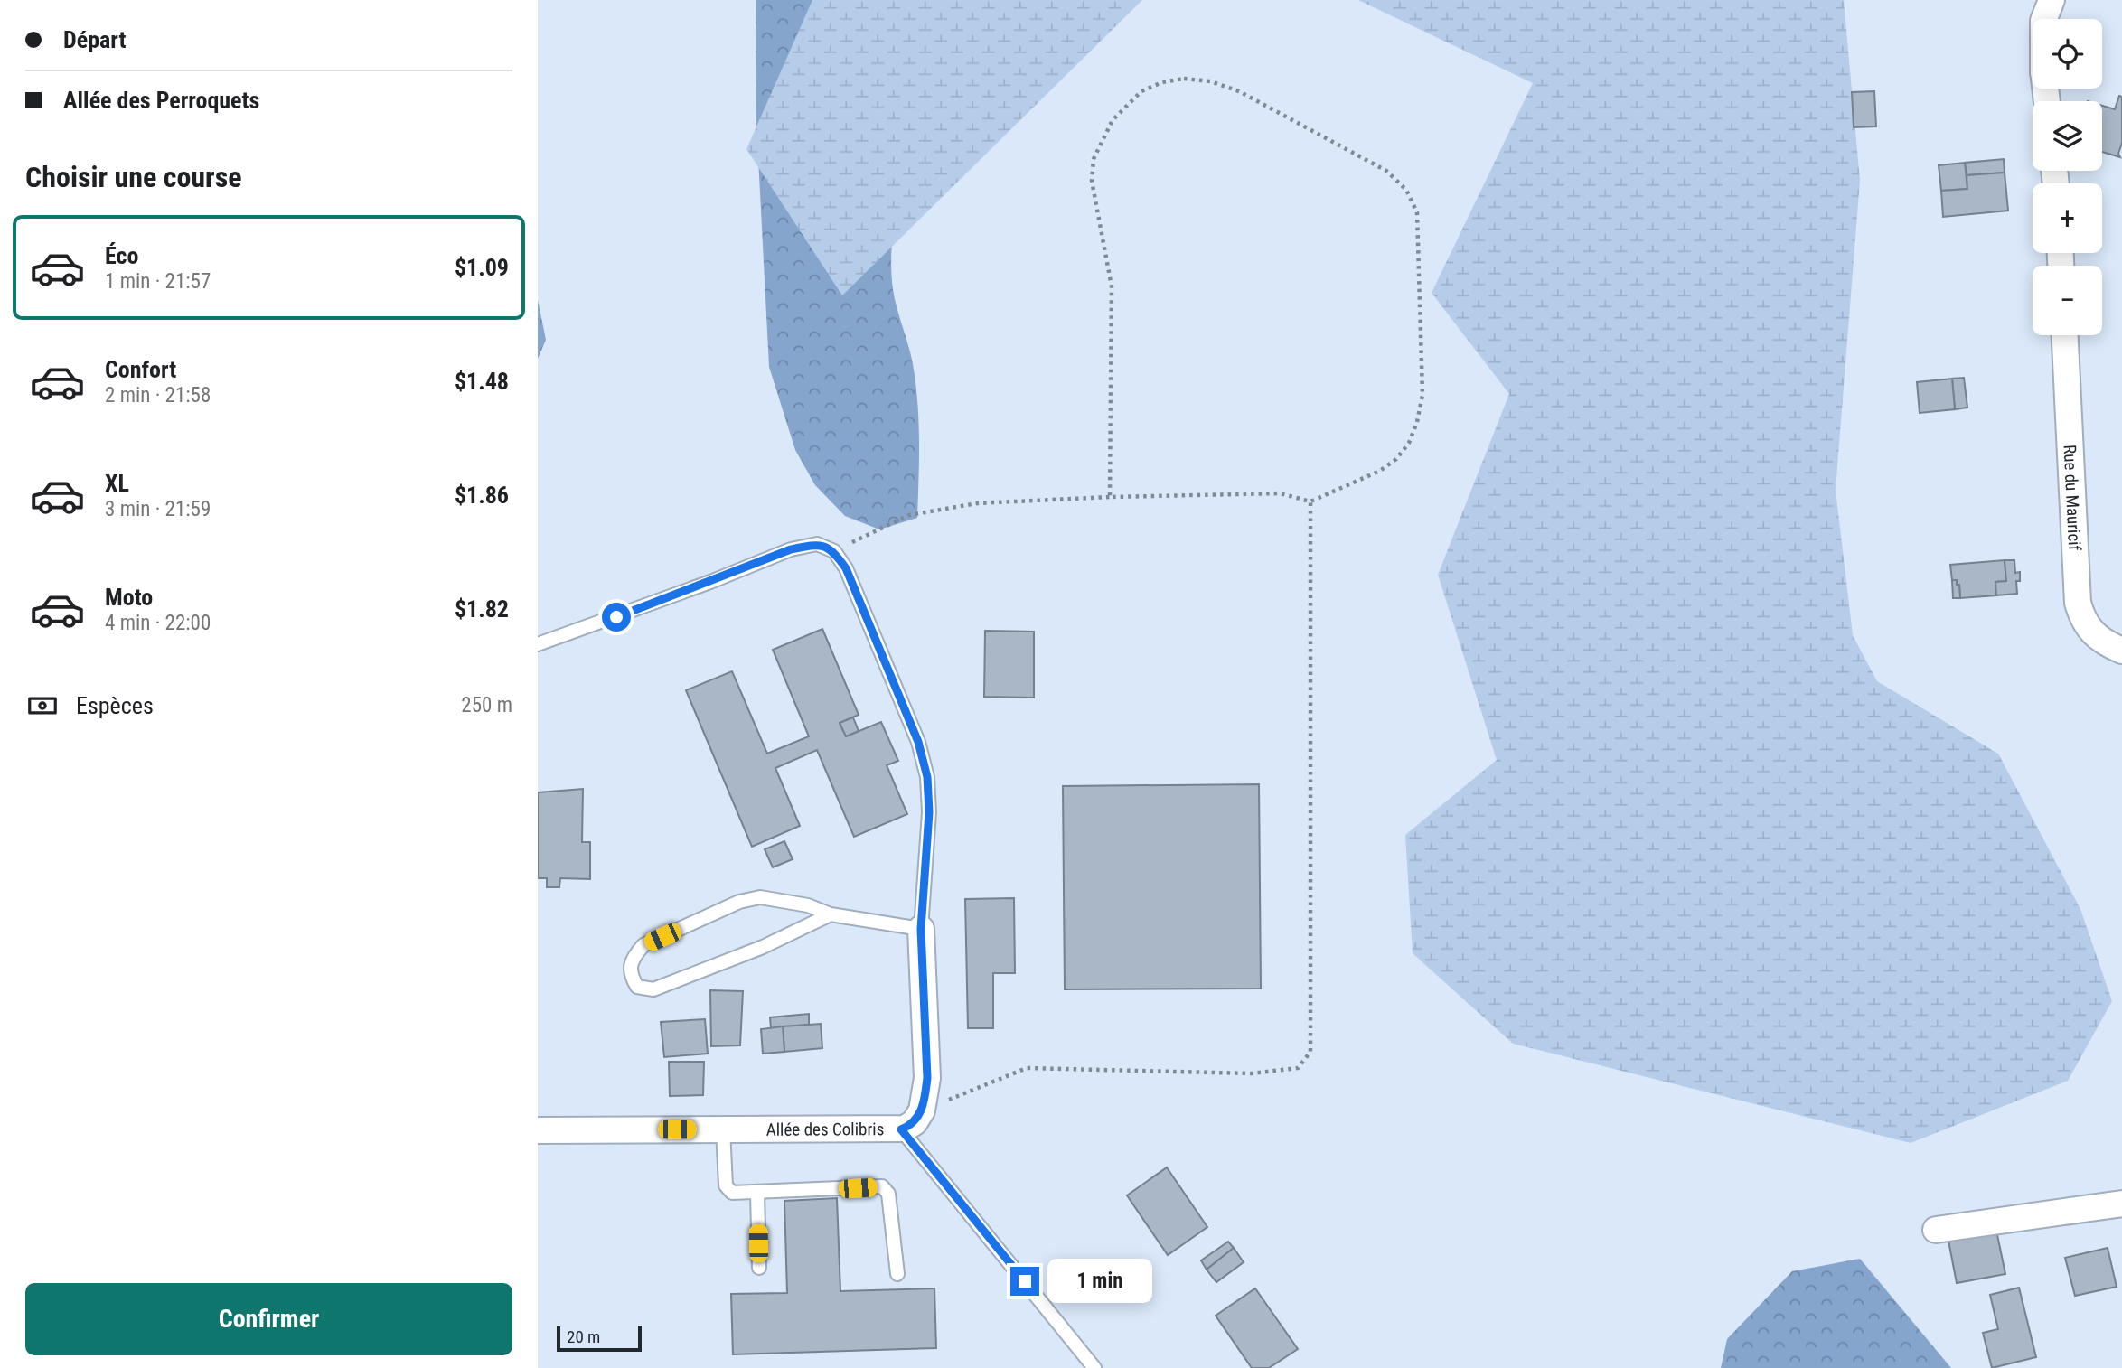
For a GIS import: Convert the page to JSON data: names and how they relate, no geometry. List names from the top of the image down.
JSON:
{
  "streets": {
    "street": ["Rue du Mauricif", "Allée des Colibris"]
  },
  "scale_bar": "20 m",
  "page": {
    "banner": ["Départ", "Allée des Perroquets"],
    "map_buttons": ["+", "−"],
    "heading": "Choisir une course",
    "list": [
      {
        "name": "Éco",
        "note": "1 min · 21:57",
        "value": "$1.09"
      },
      {
        "name": "Confort",
        "note": "2 min · 21:58",
        "value": "$1.48"
      },
      {
        "name": "XL",
        "note": "3 min · 21:59",
        "value": "$1.86"
      },
      {
        "name": "Moto",
        "note": "4 min · 22:00",
        "value": "$1.82"
      }
    ],
    "pay": ["Espèces", "250 m"],
    "bubble": "1 min",
    "buttons": "Confirmer",
    "scale": "20 m"
  }
}
